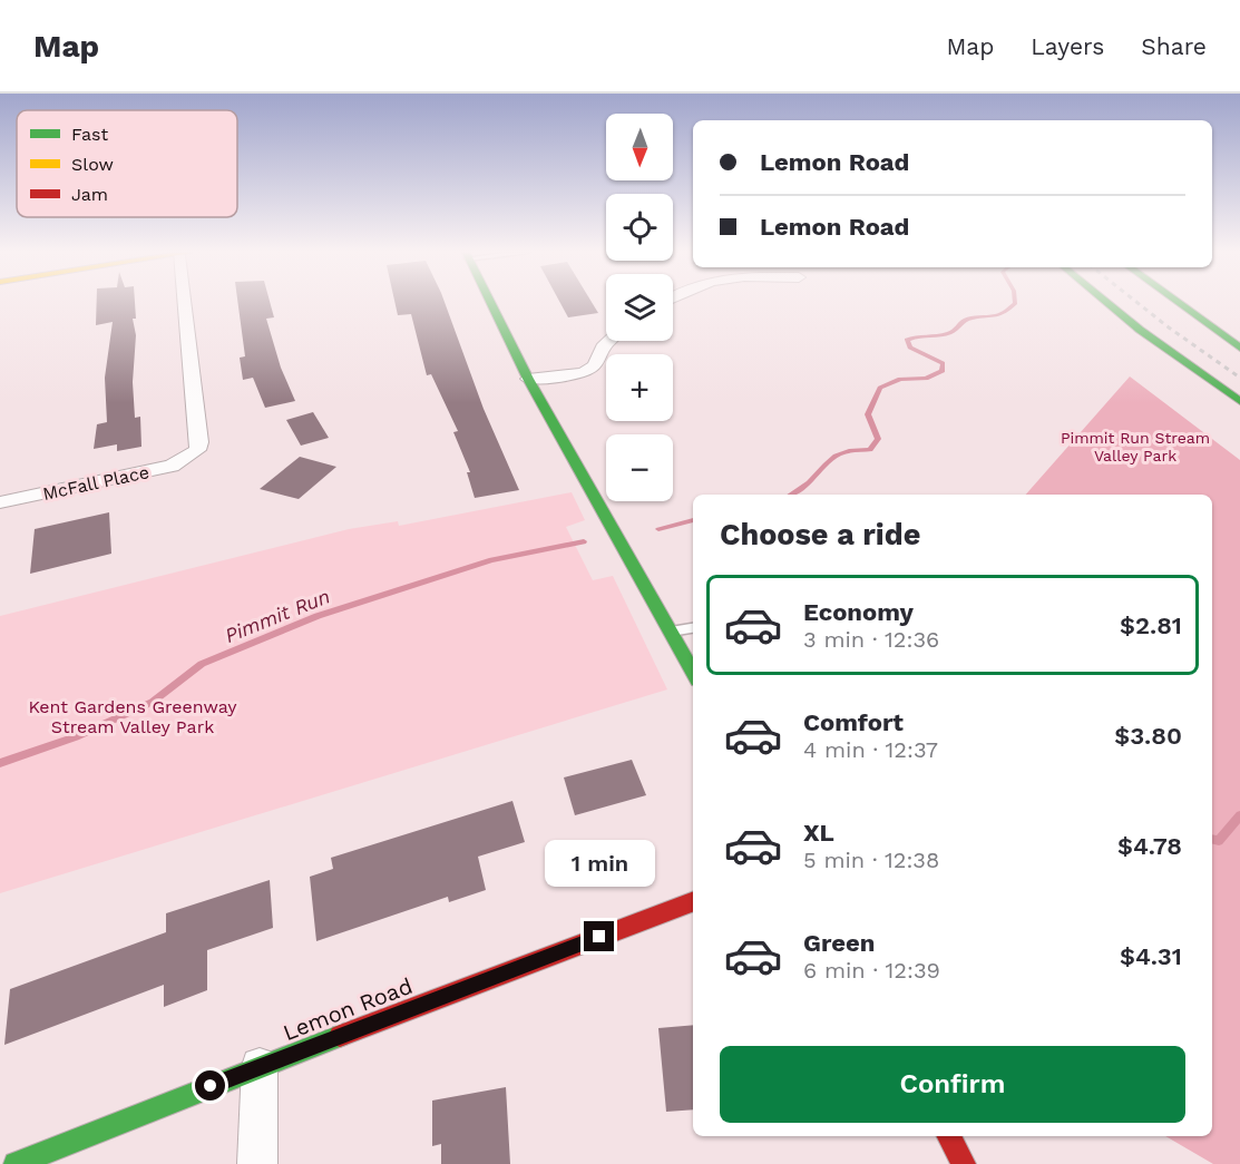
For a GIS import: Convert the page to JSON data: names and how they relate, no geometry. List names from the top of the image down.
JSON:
{
  "streets": {
    "main road": ["Lemon Road"],
    "street": ["McFall Place"]
  },
  "water": ["Pimmit Run"],
  "parks": ["Pimmit Run Stream Valley Park", "Kent Gardens Greenway Stream Valley Park"],
  "legend": ["Fast", "Slow", "Jam"],
  "north": "bottom",
  "page": {
    "header": "Map",
    "nav": ["Map", "Layers", "Share"],
    "map_buttons": ["+", "−"],
    "banner": ["Lemon Road", "Lemon Road"],
    "heading": "Choose a ride",
    "list": [
      {
        "name": "Economy",
        "note": "3 min · 12:36",
        "value": "$2.81"
      },
      {
        "name": "Comfort",
        "note": "4 min · 12:37",
        "value": "$3.80"
      },
      {
        "name": "XL",
        "note": "5 min · 12:38",
        "value": "$4.78"
      },
      {
        "name": "Green",
        "note": "6 min · 12:39",
        "value": "$4.31"
      }
    ],
    "bubble": "1 min",
    "buttons": "Confirm"
  }
}
